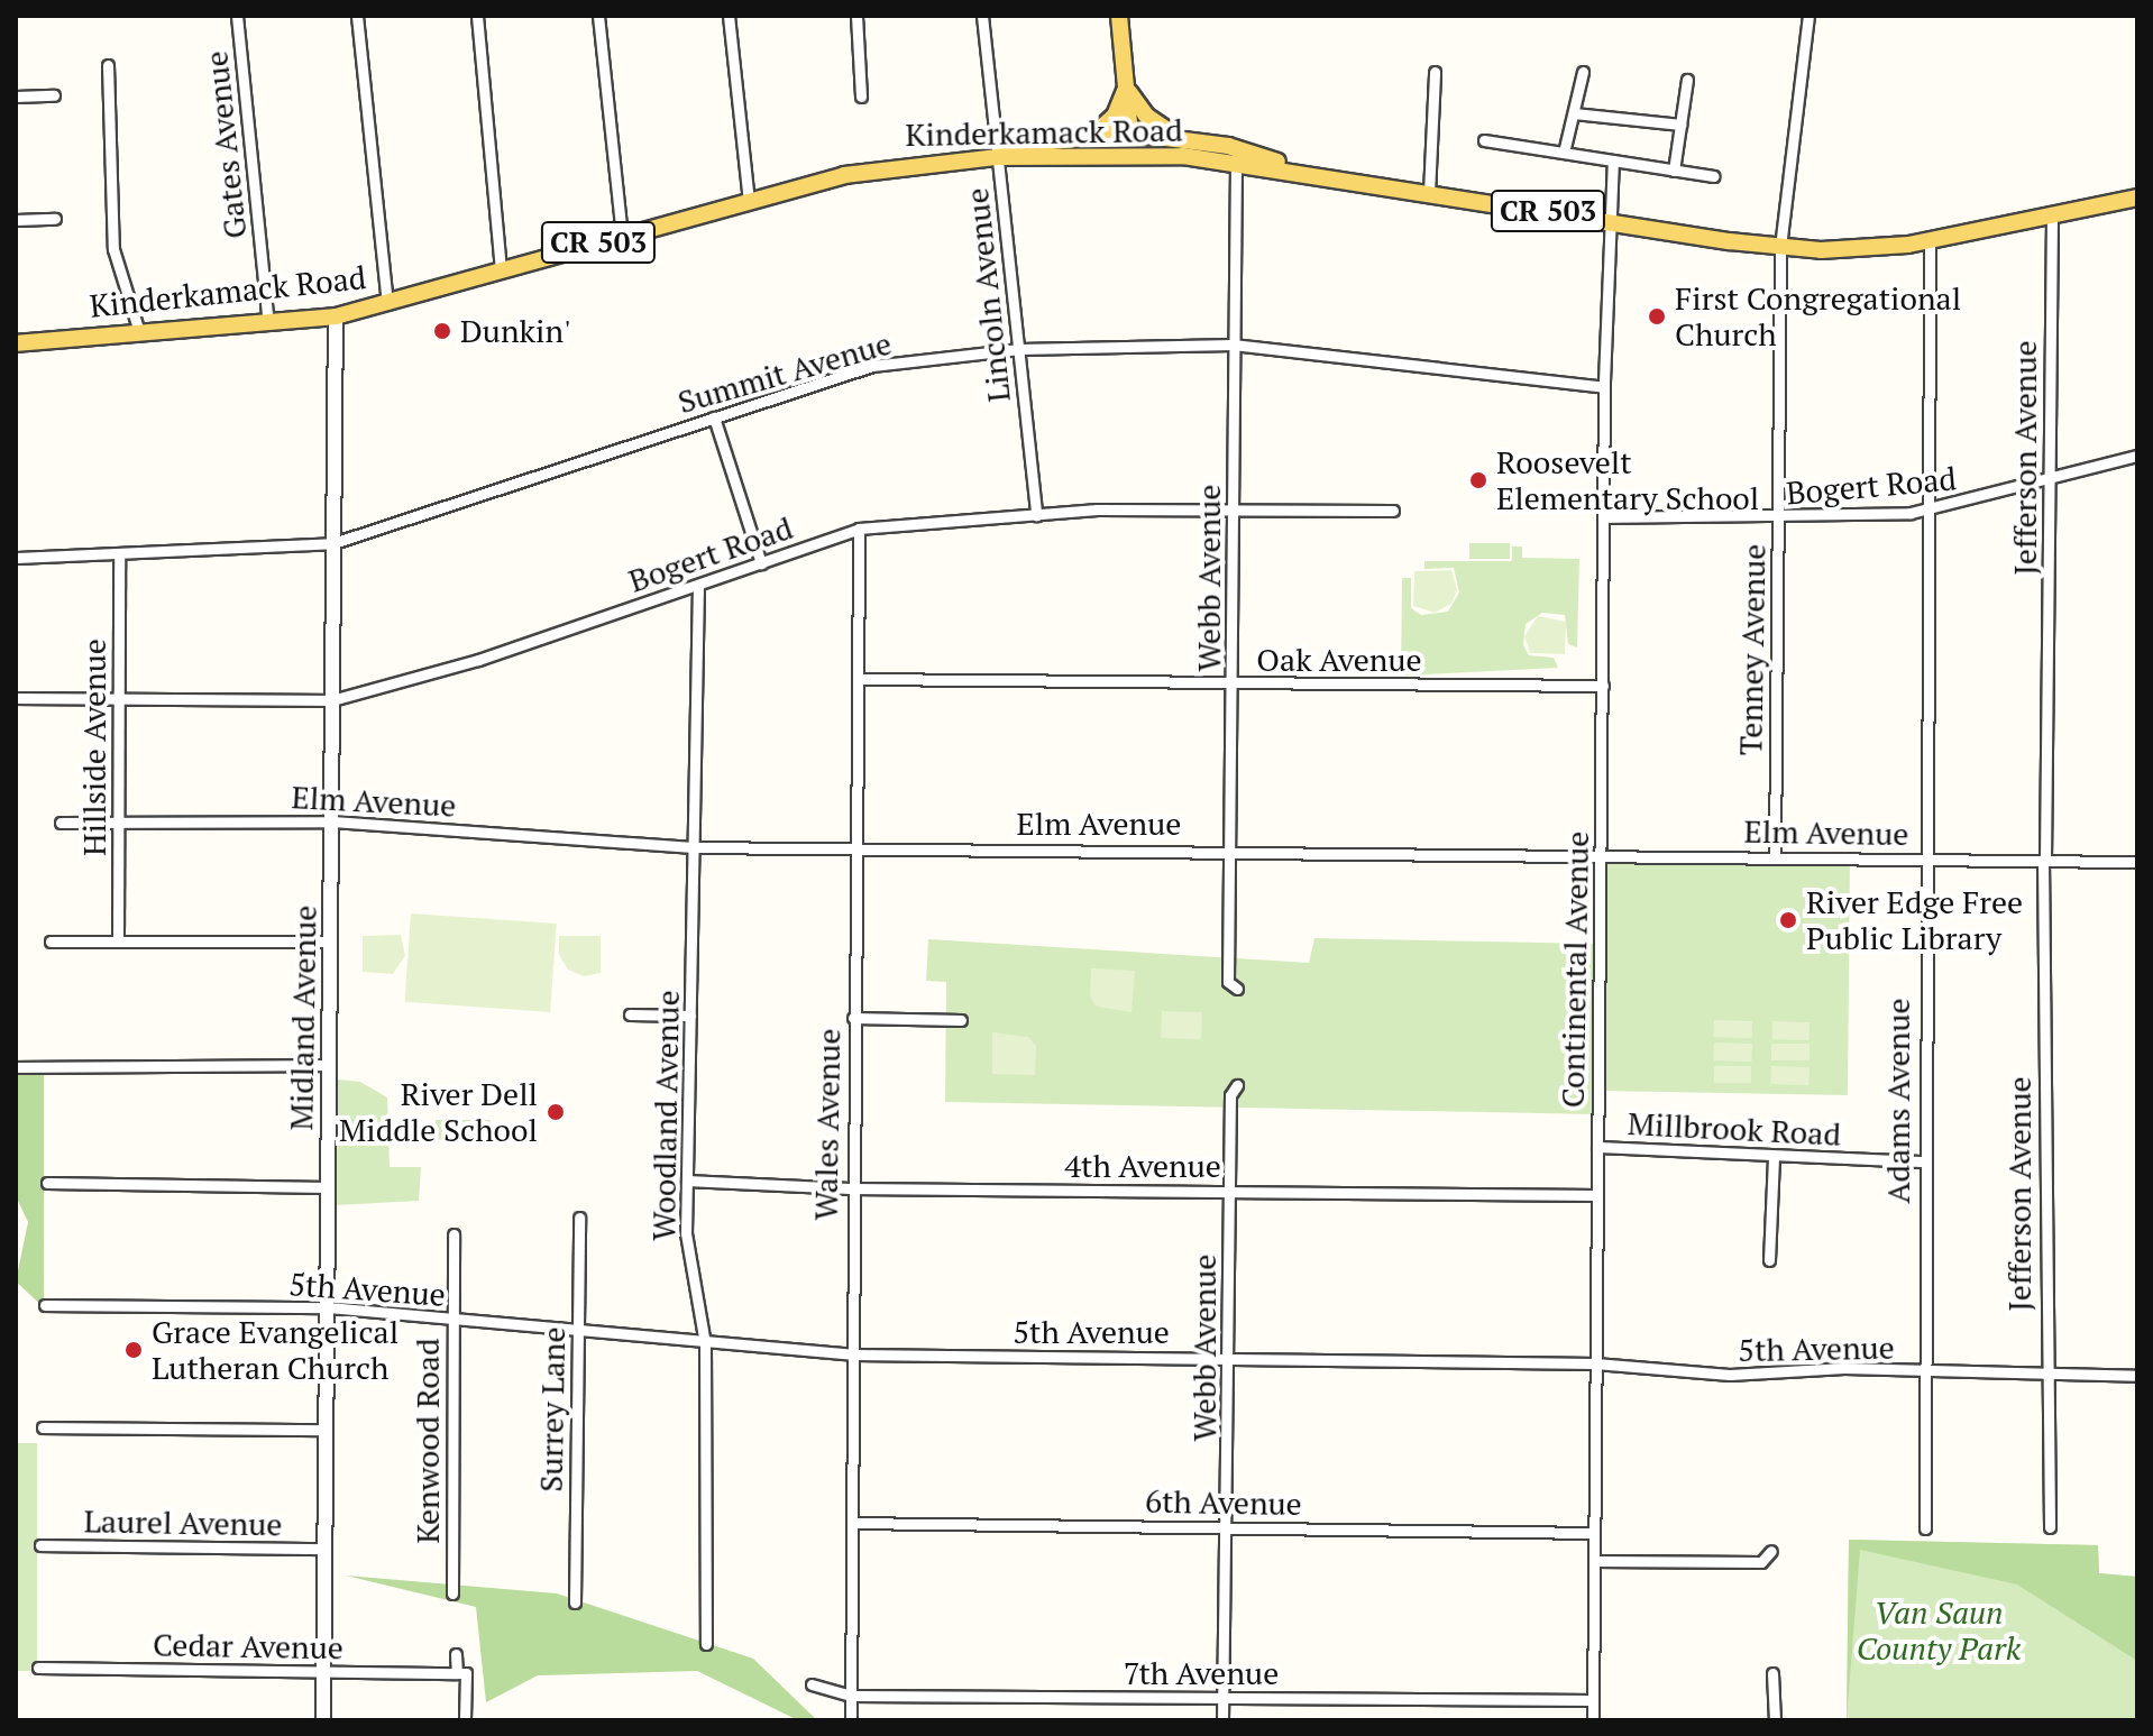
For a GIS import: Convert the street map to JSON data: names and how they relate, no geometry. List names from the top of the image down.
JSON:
{
  "streets": {
    "main road": ["Kinderkamack Road", "CR 503"],
    "street": [
      "Gates Avenue",
      "Lincoln Avenue",
      "Summit Avenue",
      "Jefferson Avenue",
      "Bogert Road",
      "Webb Avenue",
      "Tenney Avenue",
      "Oak Avenue",
      "Hillside Avenue",
      "Elm Avenue",
      "Continental Avenue",
      "Midland Avenue",
      "Adams Avenue",
      "Woodland Avenue",
      "Wales Avenue",
      "Millbrook Road",
      "4th Avenue",
      "5th Avenue",
      "Surrey Lane",
      "Kenwood Road",
      "6th Avenue",
      "Laurel Avenue",
      "Cedar Avenue",
      "7th Avenue"
    ]
  },
  "crossings": [
    ["Kinderkamack Road", "Gates Avenue"],
    ["Kinderkamack Road", "Lincoln Avenue"],
    ["Kinderkamack Road", "Jefferson Avenue"],
    ["Kinderkamack Road", "Webb Avenue"],
    ["Kinderkamack Road", "Tenney Avenue"],
    ["Kinderkamack Road", "Continental Avenue"],
    ["Kinderkamack Road", "Midland Avenue"],
    ["Kinderkamack Road", "Adams Avenue"],
    ["Lincoln Avenue", "Summit Avenue"],
    ["Lincoln Avenue", "Bogert Road"],
    ["Summit Avenue", "Webb Avenue"],
    ["Summit Avenue", "Hillside Avenue"],
    ["Summit Avenue", "Continental Avenue"],
    ["Summit Avenue", "Midland Avenue"],
    ["Jefferson Avenue", "Bogert Road"],
    ["Jefferson Avenue", "Elm Avenue"],
    ["Jefferson Avenue", "5th Avenue"],
    ["Bogert Road", "Webb Avenue"],
    ["Bogert Road", "Tenney Avenue"],
    ["Bogert Road", "Hillside Avenue"],
    ["Bogert Road", "Continental Avenue"],
    ["Bogert Road", "Midland Avenue"],
    ["Bogert Road", "Adams Avenue"],
    ["Bogert Road", "Woodland Avenue"],
    ["Bogert Road", "Wales Avenue"],
    ["Webb Avenue", "Oak Avenue"],
    ["Webb Avenue", "Elm Avenue"],
    ["Webb Avenue", "4th Avenue"],
    ["Webb Avenue", "5th Avenue"],
    ["Webb Avenue", "6th Avenue"],
    ["Webb Avenue", "7th Avenue"],
    ["Tenney Avenue", "Elm Avenue"],
    ["Oak Avenue", "Continental Avenue"],
    ["Oak Avenue", "Wales Avenue"],
    ["Hillside Avenue", "Elm Avenue"],
    ["Elm Avenue", "Continental Avenue"],
    ["Elm Avenue", "Midland Avenue"],
    ["Elm Avenue", "Adams Avenue"],
    ["Elm Avenue", "Woodland Avenue"],
    ["Elm Avenue", "Wales Avenue"],
    ["Continental Avenue", "Millbrook Road"],
    ["Continental Avenue", "4th Avenue"],
    ["Continental Avenue", "5th Avenue"],
    ["Continental Avenue", "6th Avenue"],
    ["Continental Avenue", "7th Avenue"],
    ["Midland Avenue", "5th Avenue"],
    ["Midland Avenue", "Laurel Avenue"],
    ["Midland Avenue", "Cedar Avenue"],
    ["Adams Avenue", "Millbrook Road"],
    ["Adams Avenue", "5th Avenue"],
    ["Woodland Avenue", "4th Avenue"],
    ["Woodland Avenue", "5th Avenue"],
    ["Wales Avenue", "4th Avenue"],
    ["Wales Avenue", "5th Avenue"],
    ["Wales Avenue", "6th Avenue"],
    ["Wales Avenue", "7th Avenue"],
    ["5th Avenue", "Surrey Lane"],
    ["5th Avenue", "Kenwood Road"]
  ],
  "parks": ["Van Saun County Park"],
  "places": [
    "First Congregational Church",
    "Dunkin'",
    "Roosevelt Elementary School",
    "River Edge Free Public Library",
    "River Dell Middle School",
    "Grace Evangelical Lutheran Church"
  ]
}
